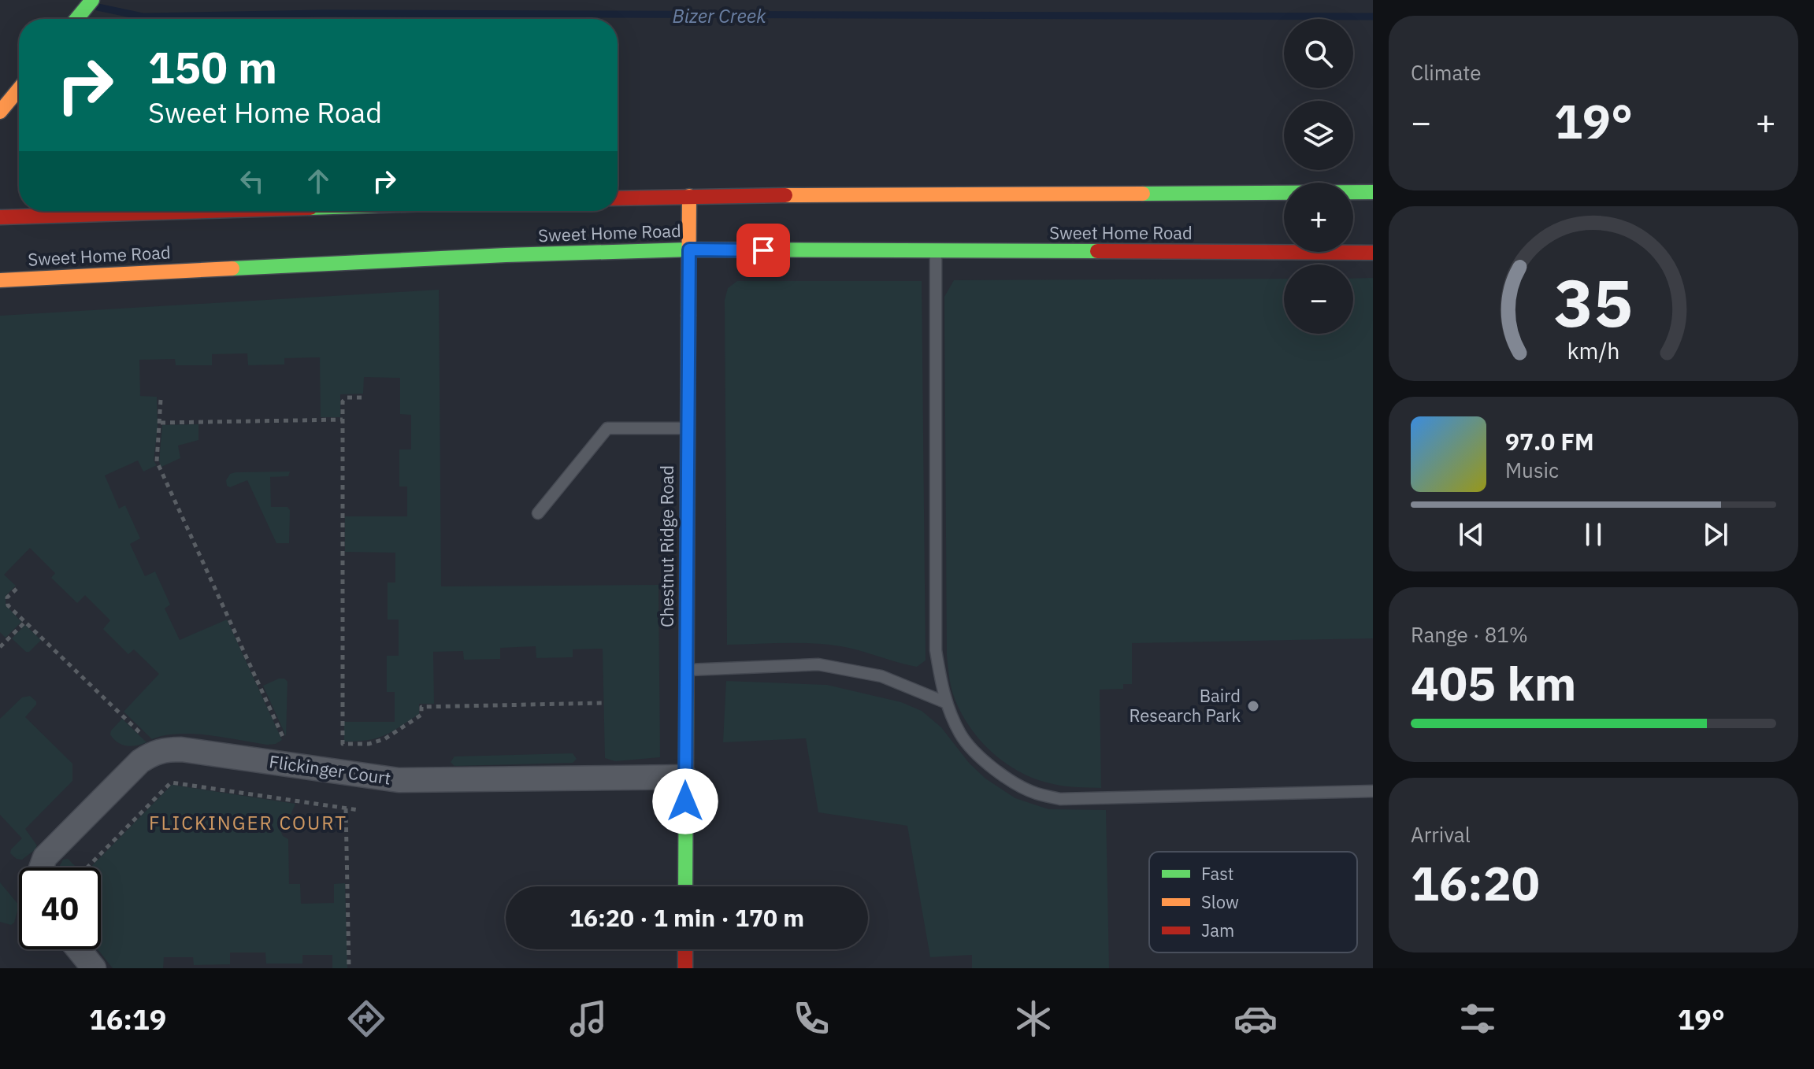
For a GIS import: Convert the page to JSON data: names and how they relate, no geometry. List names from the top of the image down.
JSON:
{
  "streets": {
    "main road": ["Sweet Home Road", "Chestnut Ridge Road"],
    "street": ["Flickinger Court"]
  },
  "crossings": [
    ["Sweet Home Road", "Chestnut Ridge Road"],
    ["Chestnut Ridge Road", "Flickinger Court"]
  ],
  "districts": ["FLICKINGER COURT"],
  "water": ["Bizer Creek"],
  "places": ["Baird Research Park"],
  "legend": ["Fast", "Slow", "Jam"],
  "page": {
    "tile": [
      "Climate",
      ["Range · 81%", "405 km"],
      ["Arrival", "16:20"]
    ],
    "map_buttons": ["+", "−"],
    "turn": ["150 m", "Sweet Home Road"],
    "heat": ["−", "19°", "+"],
    "song": ["97.0 FM", "Music"],
    "limit": "40",
    "trip": "16:20 · 1 min · 170 m",
    "tabs": ["16:19", "19°"],
    "gauge": ["35", "km/h"]
  }
}
